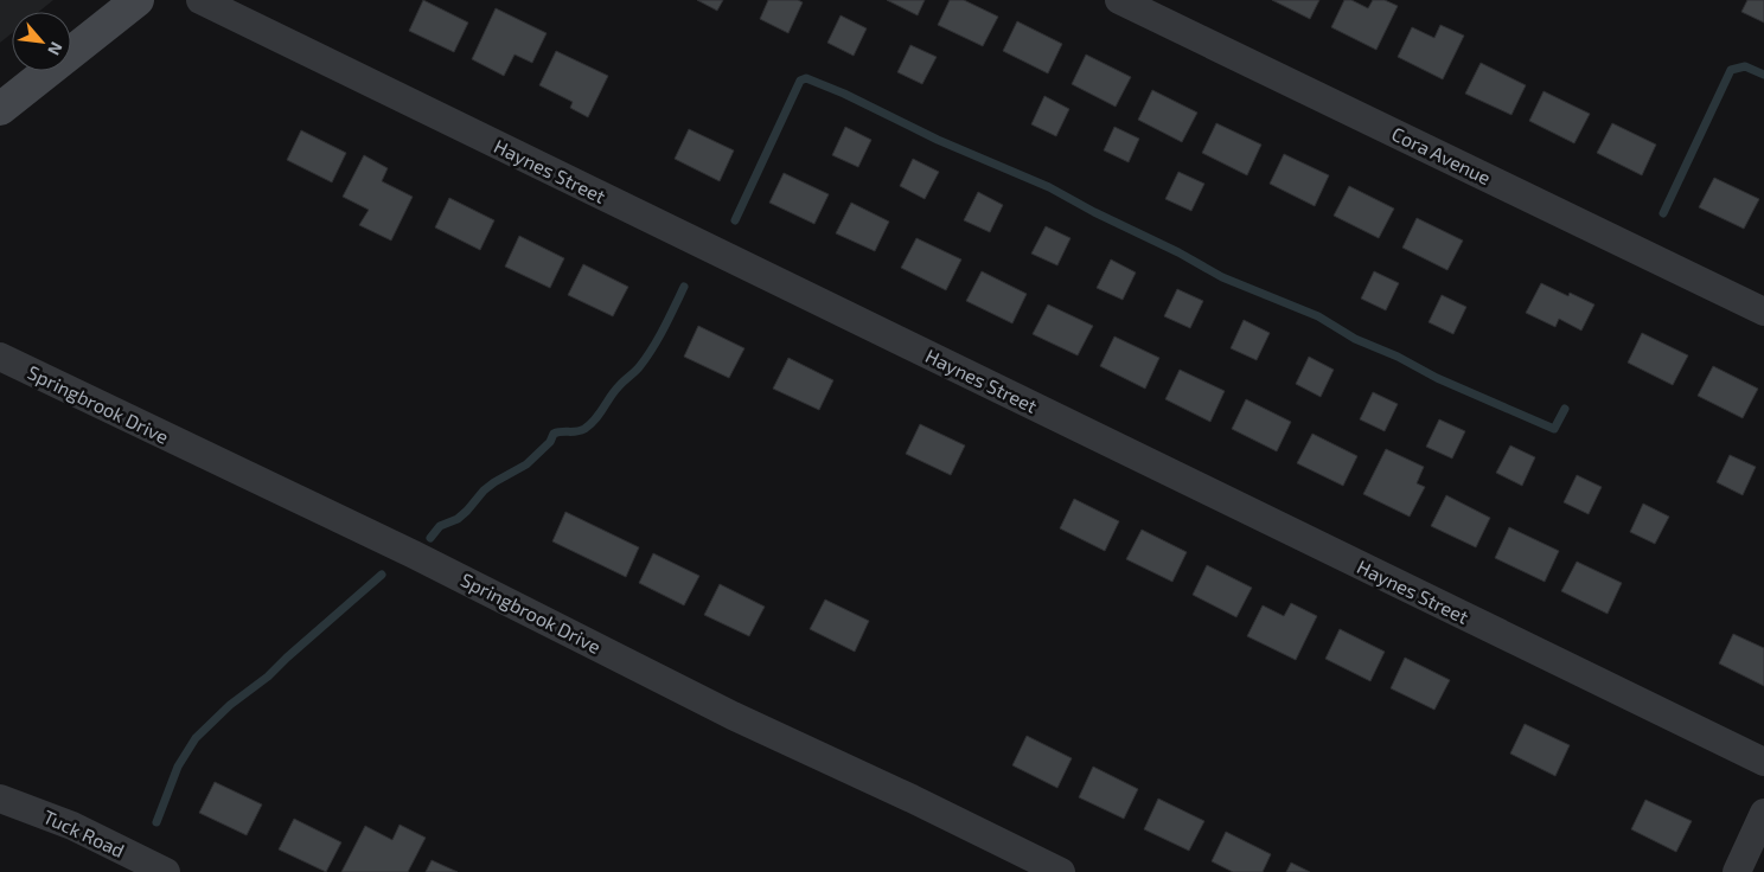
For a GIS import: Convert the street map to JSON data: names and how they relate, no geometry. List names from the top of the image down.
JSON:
{
  "streets": {
    "street": [
      "Cora Avenue",
      "Haynes Street",
      "Springbrook Drive",
      "Tuck Road"
    ]
  },
  "north": "bottom right"
}
